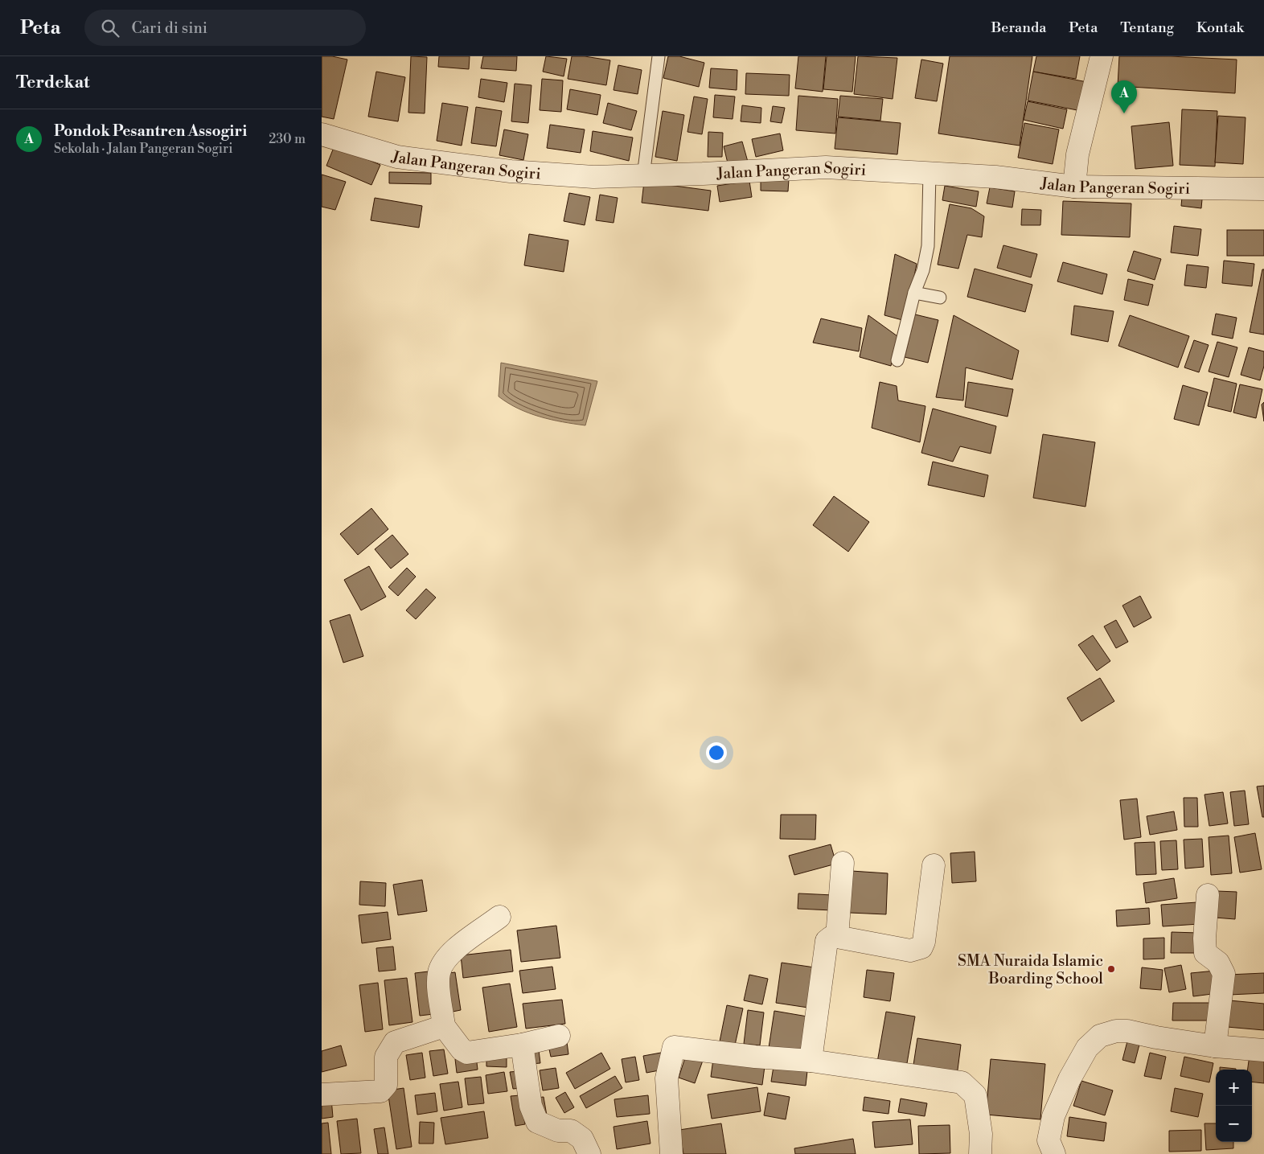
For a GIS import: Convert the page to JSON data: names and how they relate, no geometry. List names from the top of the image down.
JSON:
{
  "streets": {
    "street": ["Jalan Pangeran Sogiri"]
  },
  "places": ["SMA Nuraida Islamic Boarding School"],
  "page": {
    "header": "Peta",
    "search": "Cari di sini",
    "nav": [
      "Beranda",
      "Peta",
      "Tentang",
      "Kontak"
    ],
    "heading": "Terdekat",
    "pins": "A",
    "list": [
      {
        "mark": "A",
        "name": "Pondok Pesantren Assogiri",
        "note": "Sekolah · Jalan Pangeran Sogiri",
        "value": "230 m"
      }
    ],
    "map_buttons": ["+", "−"]
  }
}
